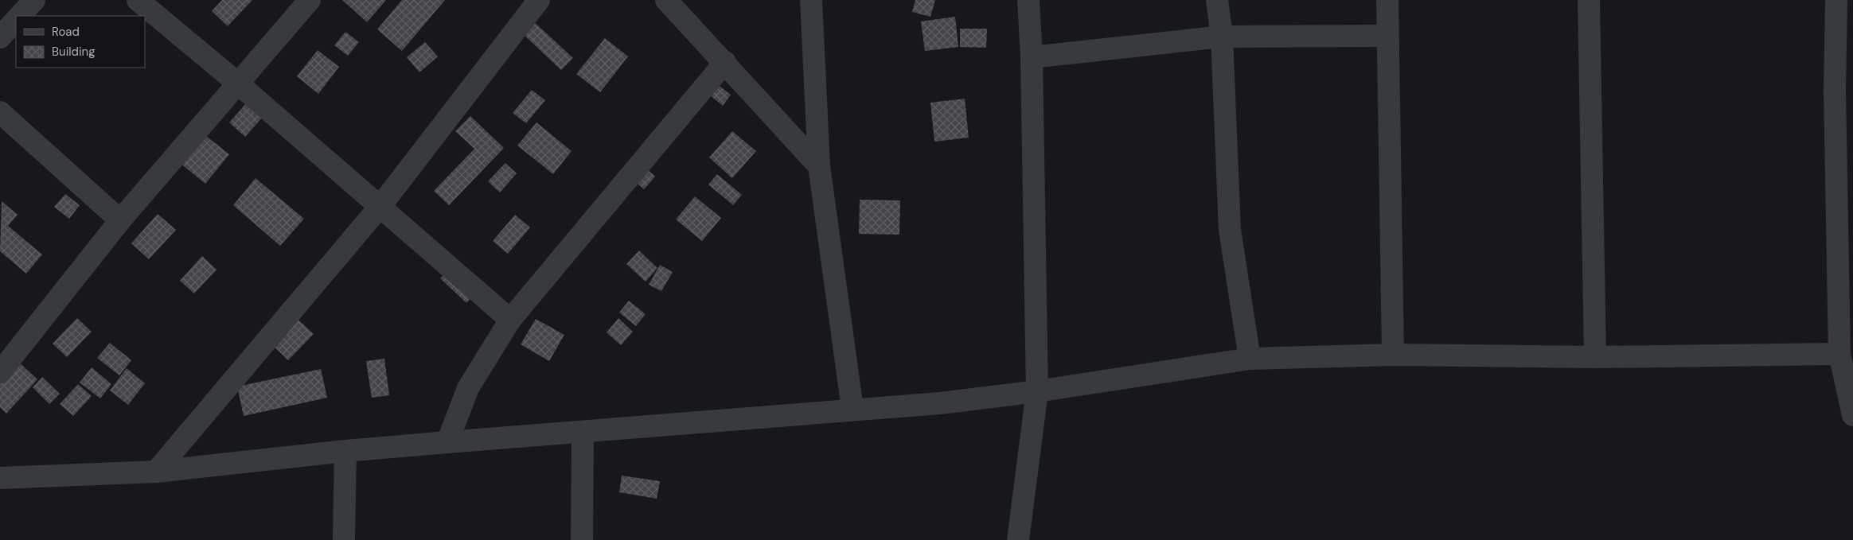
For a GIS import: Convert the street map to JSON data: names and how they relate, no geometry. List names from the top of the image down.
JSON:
{
  "legend": ["Road", "Building"]
}
